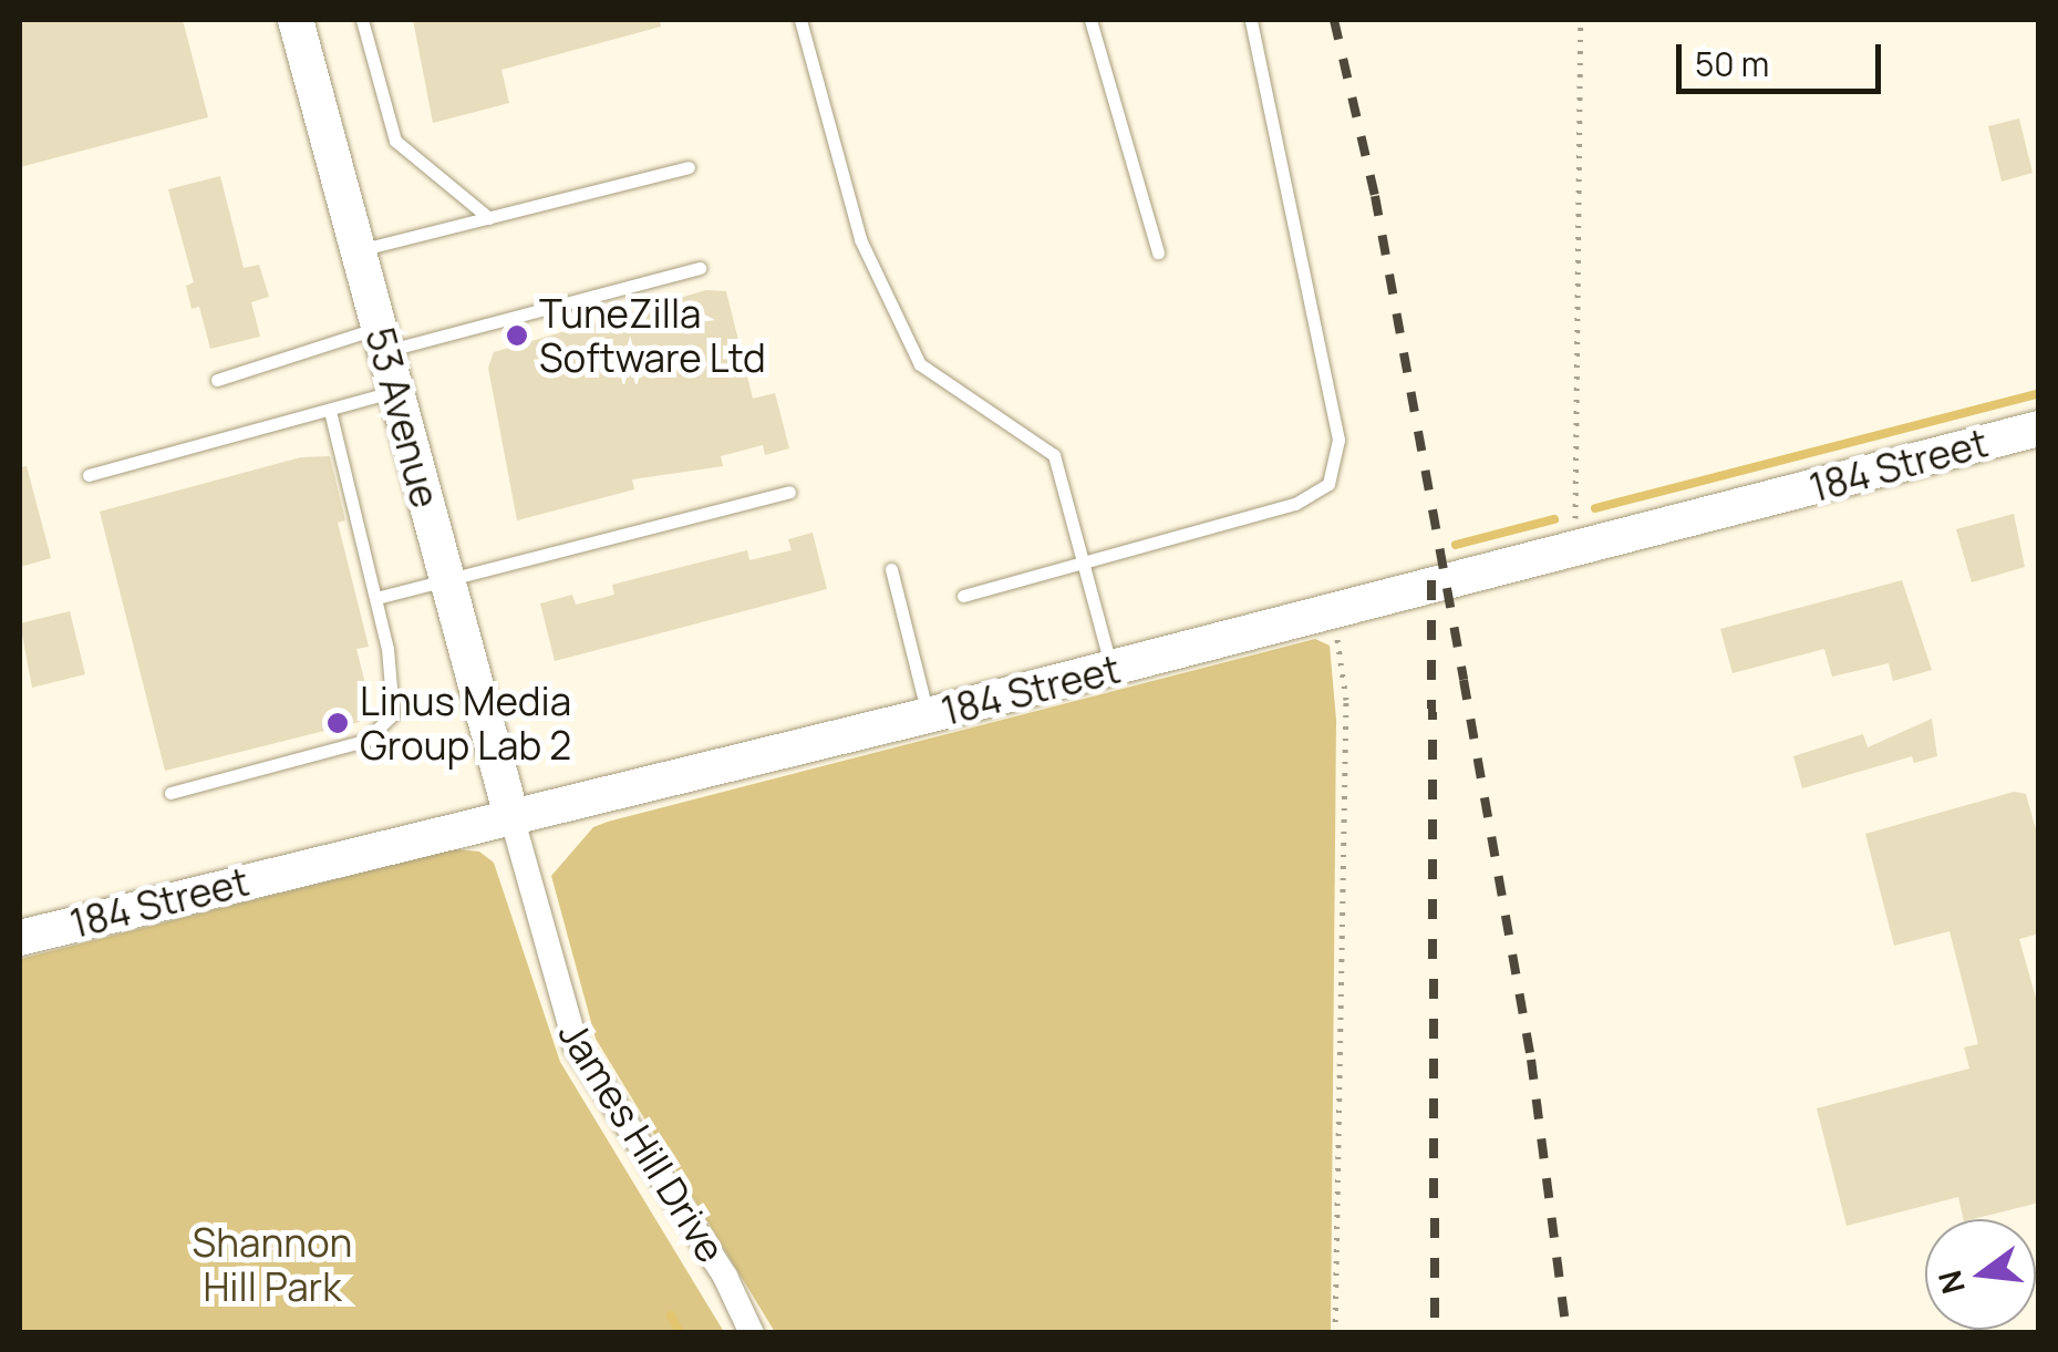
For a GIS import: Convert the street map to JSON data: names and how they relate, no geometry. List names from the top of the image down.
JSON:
{
  "streets": {
    "main road": ["53 Avenue", "184 Street"],
    "street": ["James Hill Drive"]
  },
  "crossings": [
    ["53 Avenue", "184 Street"],
    ["53 Avenue", "James Hill Drive"],
    ["184 Street", "James Hill Drive"]
  ],
  "parks": ["Shannon Hill Park"],
  "places": ["TuneZilla Software Ltd", "Linus Media Group Lab 2"],
  "scale_bar": "50 m",
  "north": "left"
}
